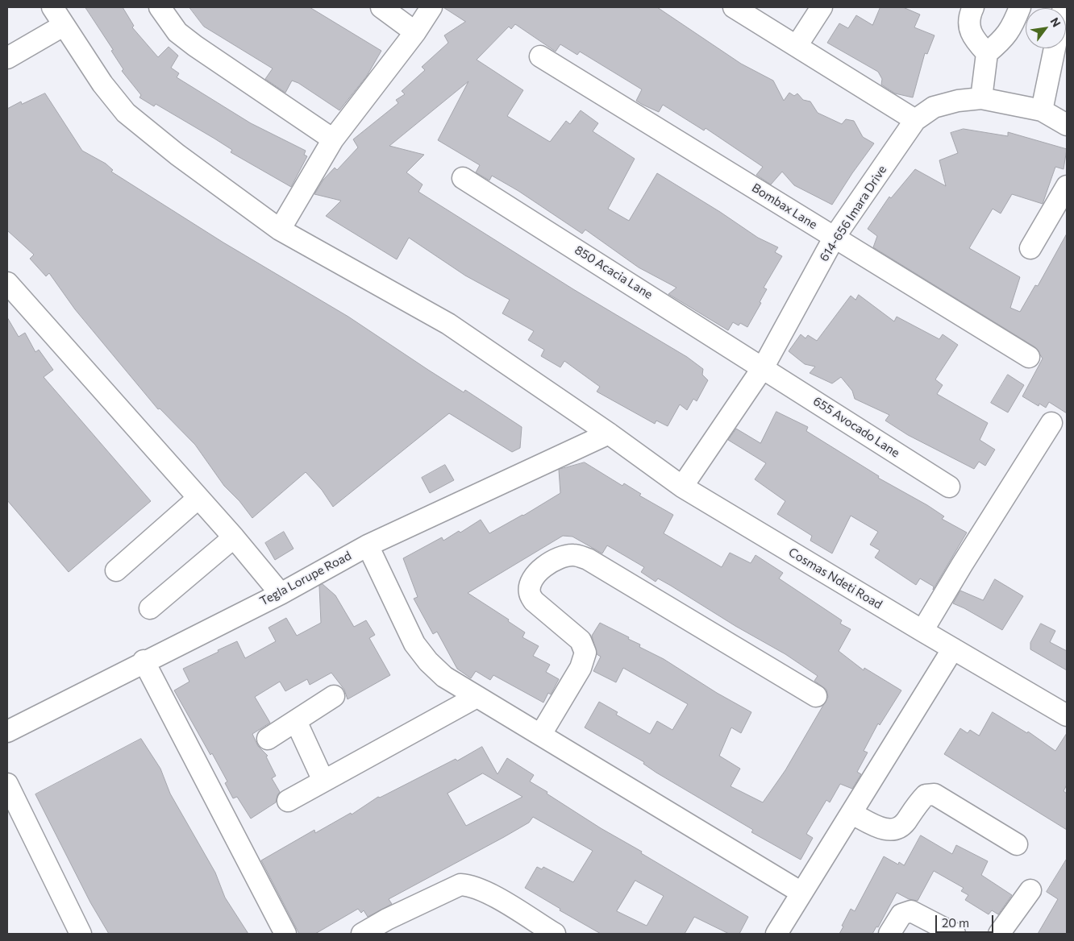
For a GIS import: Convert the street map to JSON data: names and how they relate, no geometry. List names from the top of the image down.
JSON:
{
  "streets": {
    "street": [
      "Bombax Lane",
      "614-656 Imara Drive",
      "850 Acacia Lane",
      "655 Avocado Lane",
      "Tegla Lorupe Road",
      "Cosmas Ndeti Road"
    ]
  },
  "crossings": [
    ["Bombax Lane", "614-656 Imara Drive"],
    ["614-656 Imara Drive", "850 Acacia Lane"],
    ["614-656 Imara Drive", "655 Avocado Lane"],
    ["614-656 Imara Drive", "Cosmas Ndeti Road"],
    ["850 Acacia Lane", "655 Avocado Lane"],
    ["Tegla Lorupe Road", "Cosmas Ndeti Road"]
  ],
  "scale_bar": "20 m",
  "north": "top right"
}
